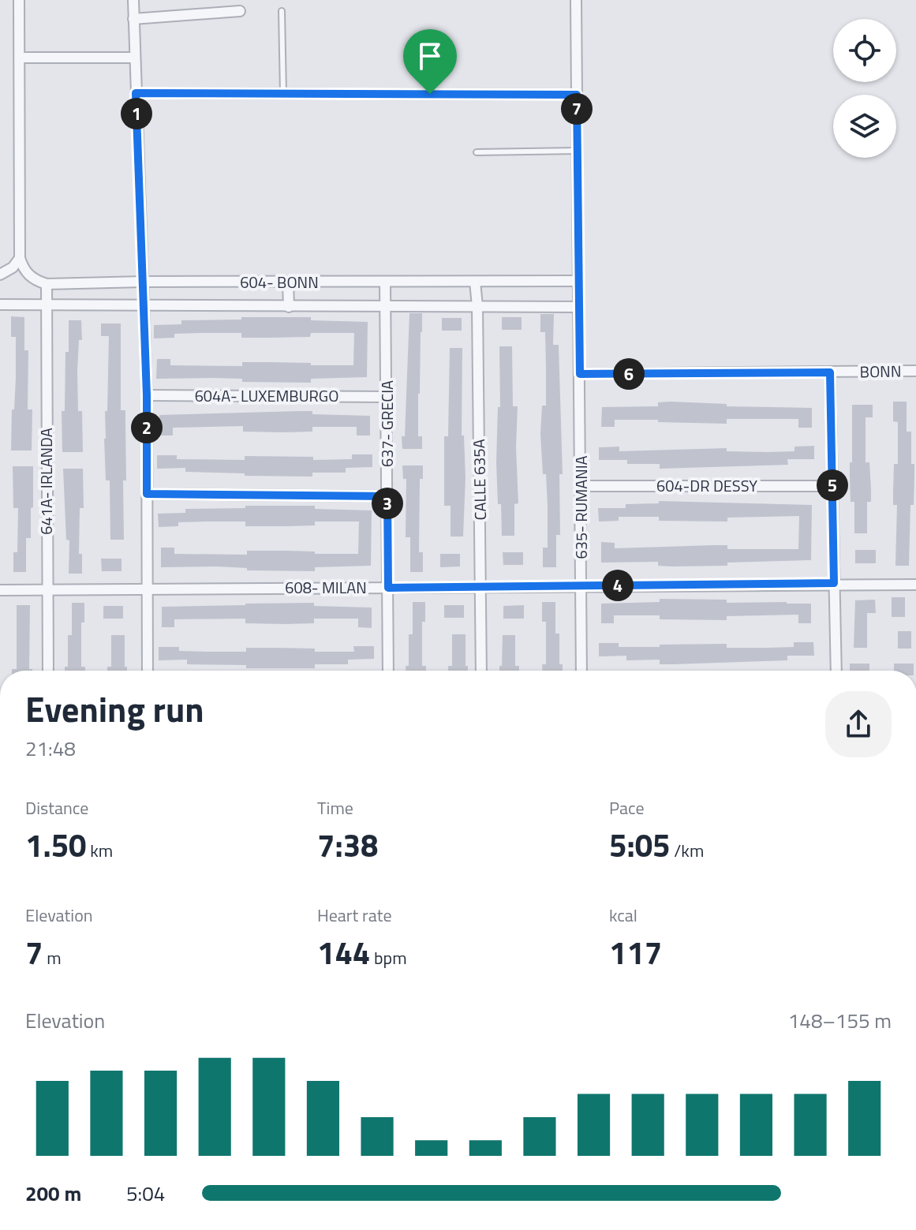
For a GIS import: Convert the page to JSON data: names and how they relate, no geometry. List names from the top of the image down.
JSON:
{
  "streets": {
    "street": [
      "604- BONN",
      "BONN",
      "604A- LUXEMBURGO",
      "637- GRECIA",
      "CALLE 635A",
      "641A- IRLANDA",
      "604-DR DESSY",
      "635- RUMANIA",
      "608- MILAN"
    ]
  },
  "crossings": [
    ["604- BONN", "637- GRECIA"],
    ["604- BONN", "CALLE 635A"],
    ["604- BONN", "641A- IRLANDA"],
    ["604- BONN", "635- RUMANIA"],
    ["BONN", "635- RUMANIA"],
    ["604A- LUXEMBURGO", "637- GRECIA"],
    ["637- GRECIA", "608- MILAN"],
    ["CALLE 635A", "608- MILAN"],
    ["641A- IRLANDA", "608- MILAN"],
    ["604-DR DESSY", "635- RUMANIA"],
    ["635- RUMANIA", "608- MILAN"]
  ],
  "page": {
    "pins": [
      "7",
      "1",
      "6",
      "2",
      "5",
      "3",
      "4"
    ],
    "heading": ["Evening run", "21:48"],
    "stats": [
      ["Distance", "1.50 km"],
      ["Time", "7:38"],
      ["Pace", "5:05 /km"],
      ["Elevation", "7 m"],
      ["Heart rate", "144 bpm"],
      ["kcal", "117"]
    ],
    "chart": ["Elevation", "148–155 m"],
    "list": [
      {
        "name": "200 m",
        "note": "5:04"
      }
    ]
  }
}
